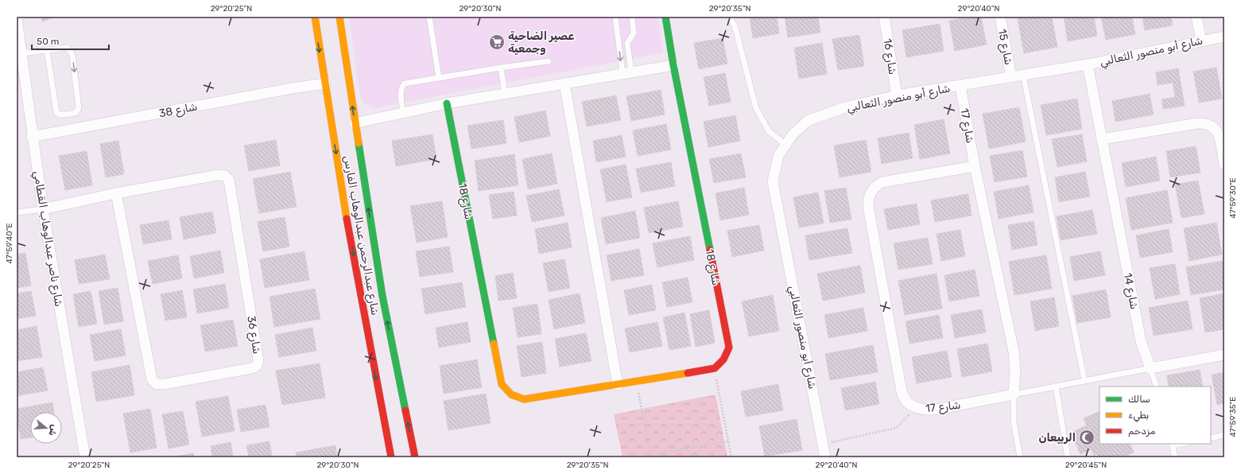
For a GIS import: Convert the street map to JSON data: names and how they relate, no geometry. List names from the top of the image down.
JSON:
{
  "streets": {
    "street": [
      "شارع 15",
      "شارع أبو منصور الثعالبي",
      "شارع 16",
      "شارع 38",
      "شارع 17",
      "شارع 18",
      "شارع عبدالرحمن عبدالوهاب الفارس",
      "شارع ناصر عبدالوهاب القطامي",
      "شارع 14",
      "شارع 36"
    ]
  },
  "crossings": [
    ["شارع 15", "شارع أبو منصور الثعالبي"],
    ["شارع أبو منصور الثعالبي", "شارع 16"],
    ["شارع أبو منصور الثعالبي", "شارع 17"],
    ["شارع أبو منصور الثعالبي", "شارع 14"],
    ["شارع 38", "شارع عبدالرحمن عبدالوهاب الفارس"],
    ["شارع 38", "شارع ناصر عبدالوهاب القطامي"],
    ["شارع ناصر عبدالوهاب القطامي", "شارع 36"]
  ],
  "places": {
    "supermarket": ["عصير الضاحية وجمعية"],
    "mosque": ["الربيعان"]
  },
  "legend": ["سالك", "بطيء", "مزدحم"],
  "scale_bar": "50 m",
  "north": "right",
  "coordinates": [
    "29°20'25\"N",
    "29°20'30\"N",
    "29°20'35\"N",
    "29°20'40\"N",
    "47°59'30\"E",
    "47°59'40\"E",
    "47°59'35\"E",
    "29°20'45\"N"
  ]
}
